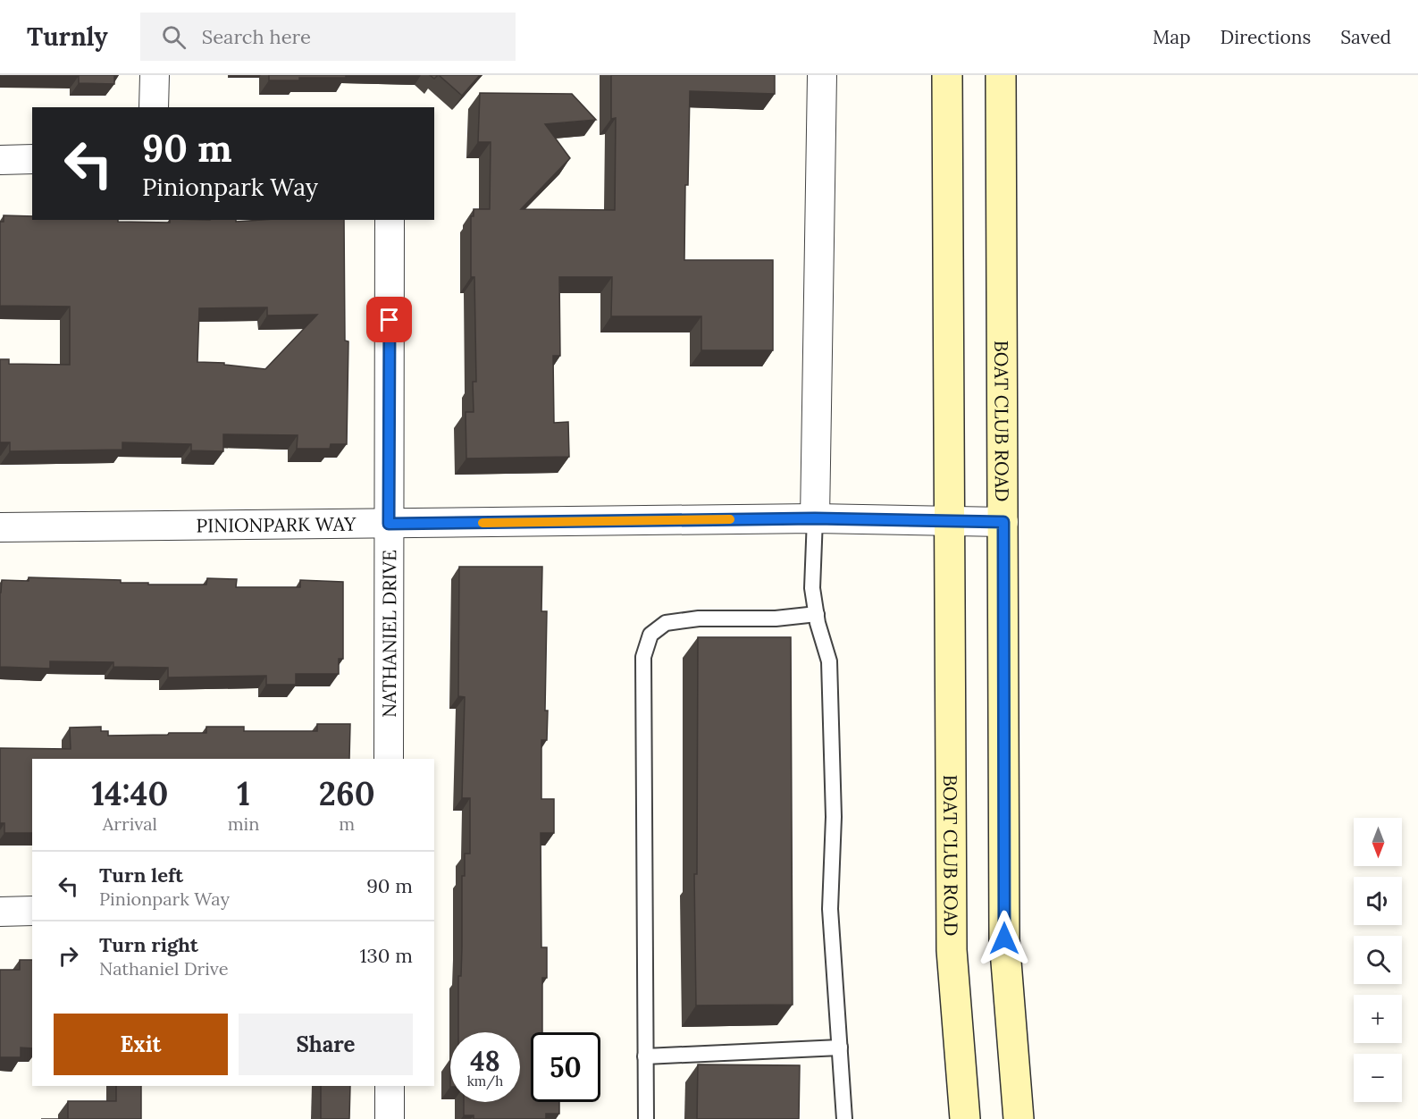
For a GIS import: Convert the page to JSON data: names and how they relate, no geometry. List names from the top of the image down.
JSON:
{
  "streets": {
    "main road": ["BOAT CLUB ROAD"],
    "street": ["PINIONPARK WAY", "NATHANIEL DRIVE"]
  },
  "crossings": [
    ["BOAT CLUB ROAD", "PINIONPARK WAY"],
    ["PINIONPARK WAY", "NATHANIEL DRIVE"]
  ],
  "north": "bottom",
  "page": {
    "header": "Turnly",
    "search": "Search here",
    "nav": ["Map", "Directions", "Saved"],
    "turn": ["90 m", "Pinionpark Way"],
    "eta": [
      "14:40",
      "Arrival",
      "1",
      "min",
      "260",
      "m"
    ],
    "map_buttons": ["+", "−"],
    "list": [
      {
        "name": "Turn left",
        "note": "Pinionpark Way",
        "value": "90 m"
      },
      {
        "name": "Turn right",
        "note": "Nathaniel Drive",
        "value": "130 m"
      }
    ],
    "buttons": ["Exit", "Share"],
    "speed": "48 km/h",
    "limit": "50"
  }
}
